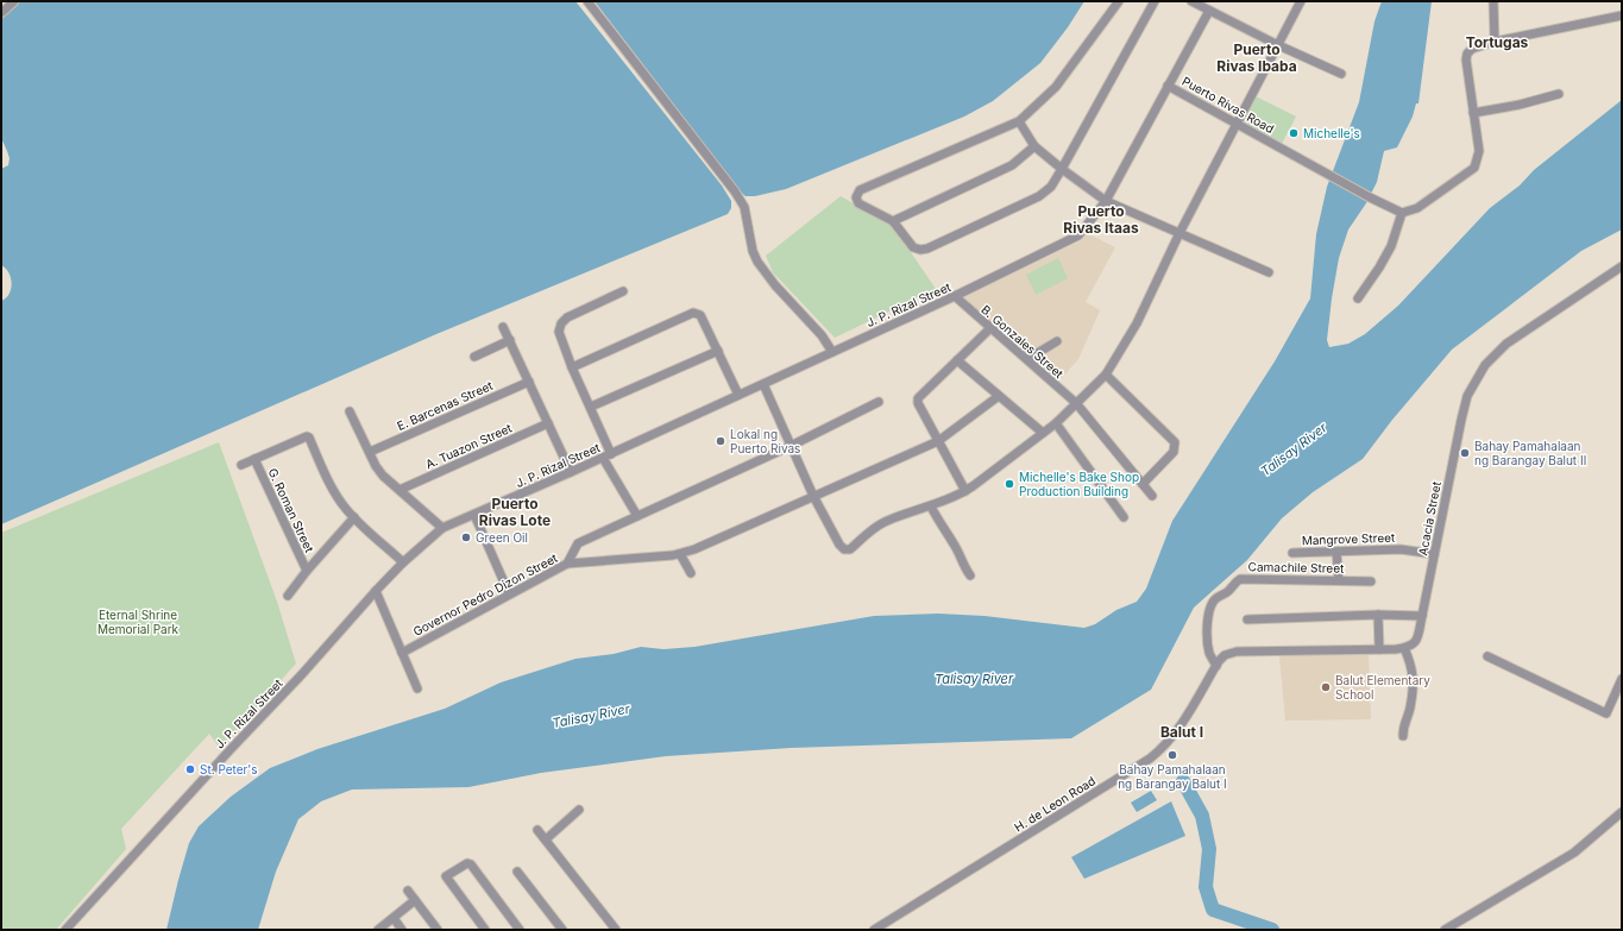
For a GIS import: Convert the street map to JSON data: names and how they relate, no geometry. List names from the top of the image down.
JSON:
{
  "streets": {
    "street": [
      "Puerto Rivas Road",
      "J. P. Rizal Street",
      "B. Gonzales Street",
      "E. Barcenas Street",
      "A. Tuazon Street",
      "G. Roman Street",
      "Acacia Street",
      "Mangrove Street",
      "Camachile Street",
      "Governor Pedro Dizon Street",
      "H. de Leon Road"
    ]
  },
  "crossings": [
    ["J. P. Rizal Street", "B. Gonzales Street"],
    ["Acacia Street", "Mangrove Street"],
    ["Camachile Street", "H. de Leon Road"]
  ],
  "districts": [
    "Tortugas",
    "Puerto Rivas Ibaba",
    "Puerto Rivas Itaas",
    "Puerto Rivas Lote",
    "Balut Ⅰ"
  ],
  "water": ["Talisay River"],
  "parks": ["Eternal Shrine Memorial Park"],
  "places": [
    "Michelle's",
    "Lokal ng Puerto Rivas",
    "Bahay Pamahalaan ng Barangay Balut Ⅱ",
    "Michelle's Bake Shop Production Building",
    "Green Oil",
    "Balut Elementary School",
    "Bahay Pamahalaan ng Barangay Balut Ⅰ",
    "St. Peter's"
  ]
}
